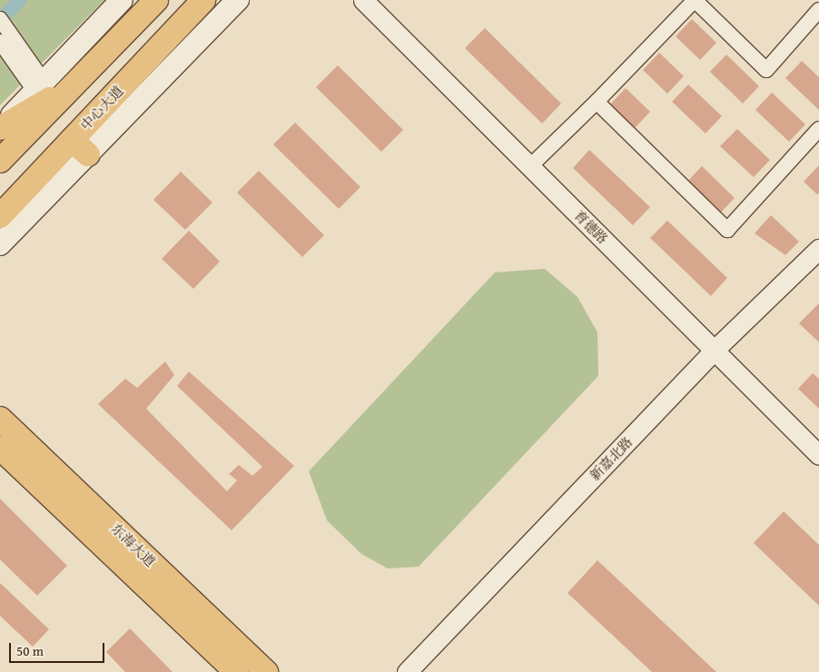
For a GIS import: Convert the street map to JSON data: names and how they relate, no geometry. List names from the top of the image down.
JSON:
{
  "streets": {
    "main road": ["中心大道", "东海大道"],
    "street": ["育德路", "新嘉北路"]
  },
  "crossings": [
    ["育德路", "新嘉北路"]
  ],
  "scale_bar": "50 m"
}
